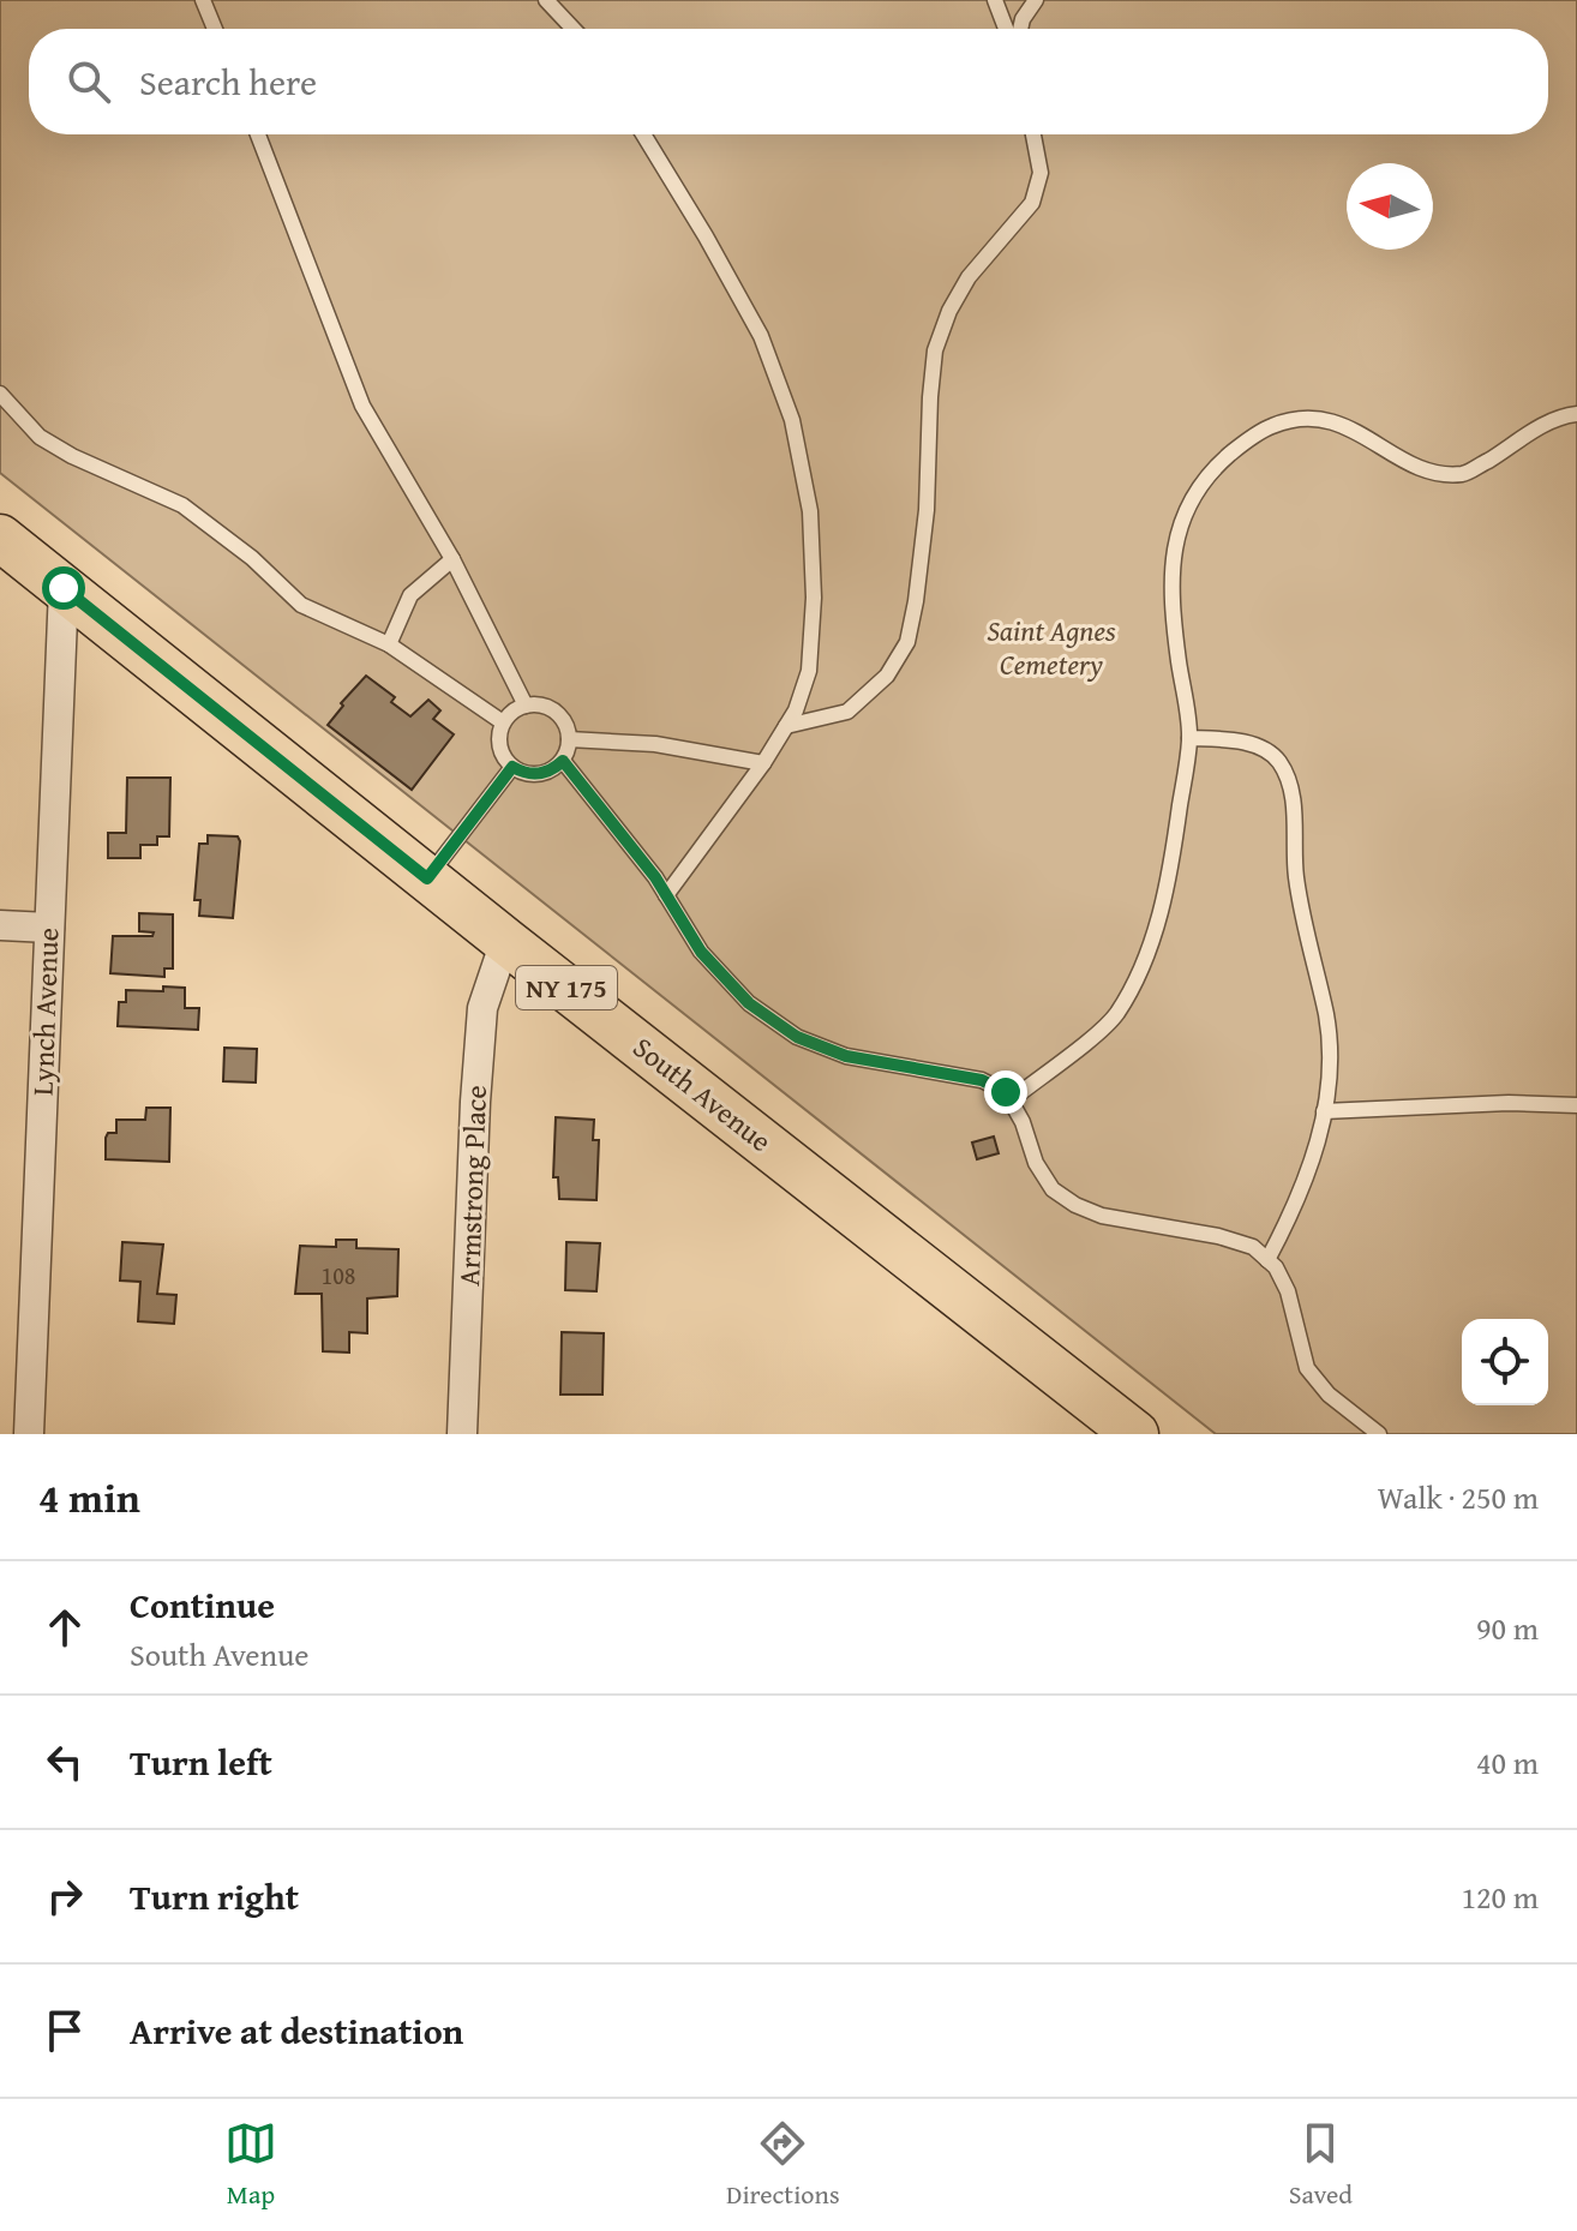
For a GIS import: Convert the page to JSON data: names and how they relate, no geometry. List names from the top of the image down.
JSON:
{
  "streets": {
    "main road": ["NY 175", "South Avenue"],
    "street": ["Lynch Avenue", "Armstrong Place"]
  },
  "crossings": [
    ["Lynch Avenue", "South Avenue"],
    ["South Avenue", "Armstrong Place"]
  ],
  "parks": ["Saint Agnes Cemetery"],
  "house_numbers": ["108"],
  "north": "left",
  "page": {
    "search": "Search here",
    "heading": ["4 min", "Walk · 250 m"],
    "list": [
      ["Continue", "South Avenue", "90 m"],
      ["Turn left", "40 m"],
      ["Turn right", "120 m"],
      "Arrive at destination"
    ],
    "nav": ["Map", "Directions", "Saved"]
  }
}
